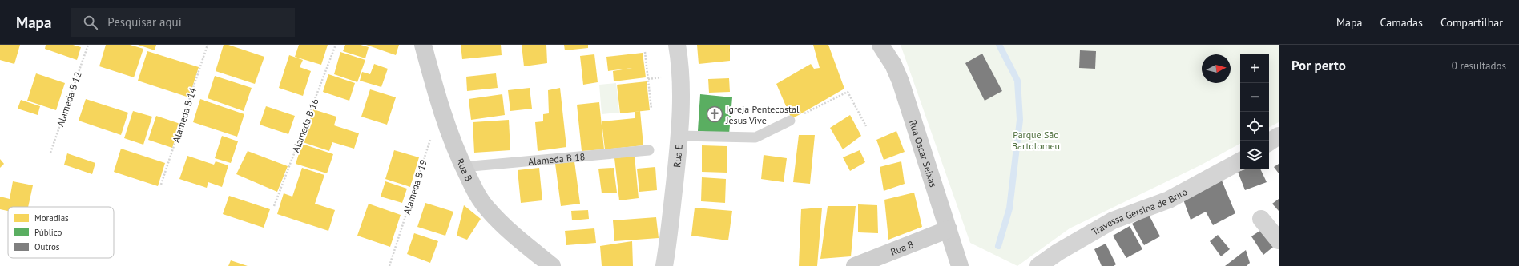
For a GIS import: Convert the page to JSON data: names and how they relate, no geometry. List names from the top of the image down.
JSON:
{
  "streets": {
    "street": [
      "Rua Oscar Seixas",
      "Rua E",
      "Rua B",
      "Travessa Gersina de Brito"
    ],
    "lane": ["Alameda B 18"],
    "path": [
      "Alameda B 12",
      "Alameda B 14",
      "Alameda B 16",
      "Alameda B 19"
    ]
  },
  "crossings": [
    ["Rua Oscar Seixas", "Rua B"],
    ["Alameda B 18", "Rua B"]
  ],
  "parks": ["Parque São Bartolomeu"],
  "places": {
    "church": ["Igreja Pentecostal Jesus Vive"]
  },
  "legend": ["Moradias", "Público", "Outros"],
  "north": "right",
  "page": {
    "header": "Mapa",
    "search": "Pesquisar aqui",
    "nav": ["Mapa", "Camadas", "Compartilhar"],
    "heading": ["Por perto", "0 resultados"],
    "map_buttons": ["+", "−"]
  }
}
